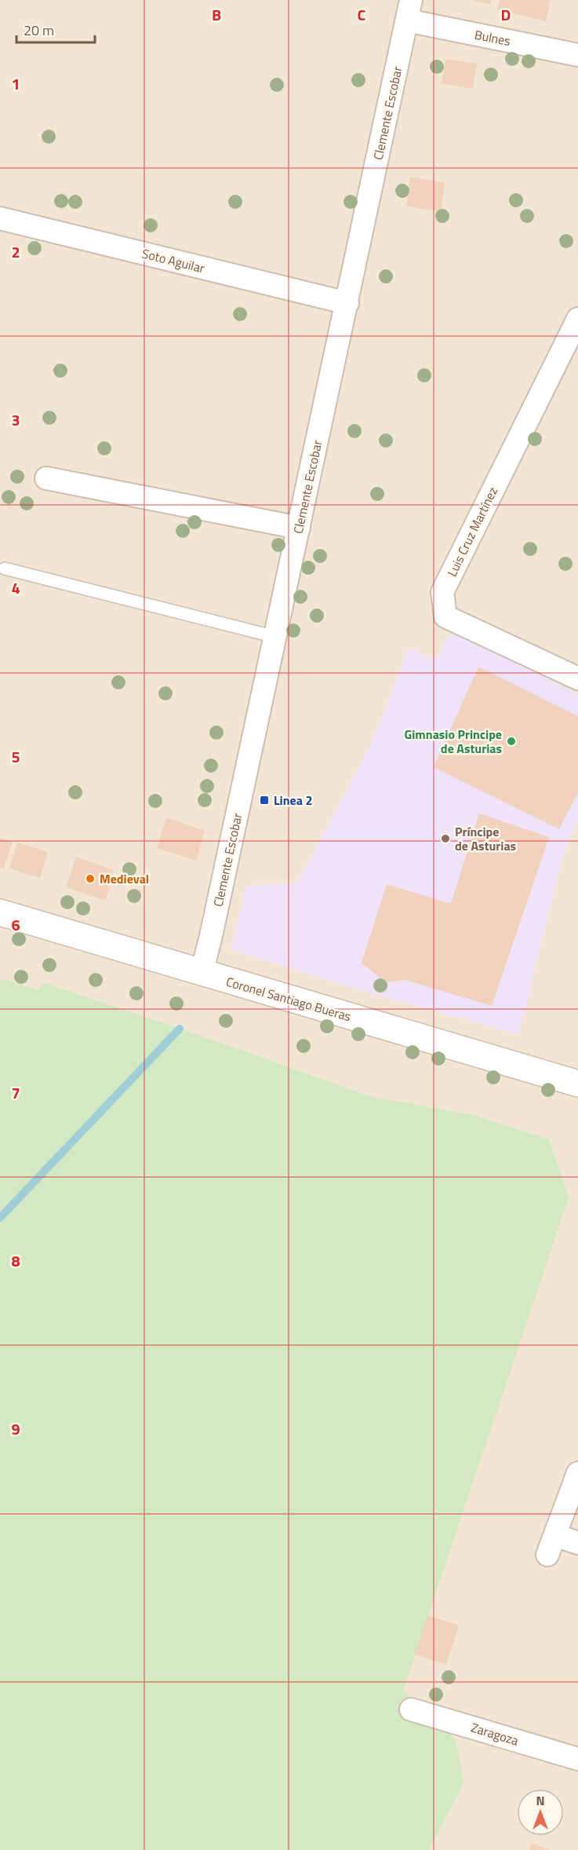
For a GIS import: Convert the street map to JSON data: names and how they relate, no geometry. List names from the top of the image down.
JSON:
{
  "streets": {
    "main road": ["Coronel Santiago Bueras"],
    "street": [
      "Bulnes",
      "Clemente Escobar",
      "Soto Aguilar",
      "Luis Cruz Martínez",
      "Zaragoza"
    ]
  },
  "crossings": [
    ["Bulnes", "Clemente Escobar"],
    ["Clemente Escobar", "Soto Aguilar"],
    ["Clemente Escobar", "Coronel Santiago Bueras"]
  ],
  "places": {
    "other": ["Gimnasio Principe de Asturias", "Príncipe de Asturias", "Medieval"],
    "transit": ["Linea 2"]
  },
  "scale_bar": "20 m",
  "north": "top",
  "grid": {
    "columns": ["B", "C", "D"],
    "rows": [
      "1",
      "2",
      "3",
      "4",
      "5",
      "6",
      "7",
      "8",
      "9"
    ]
  }
}
